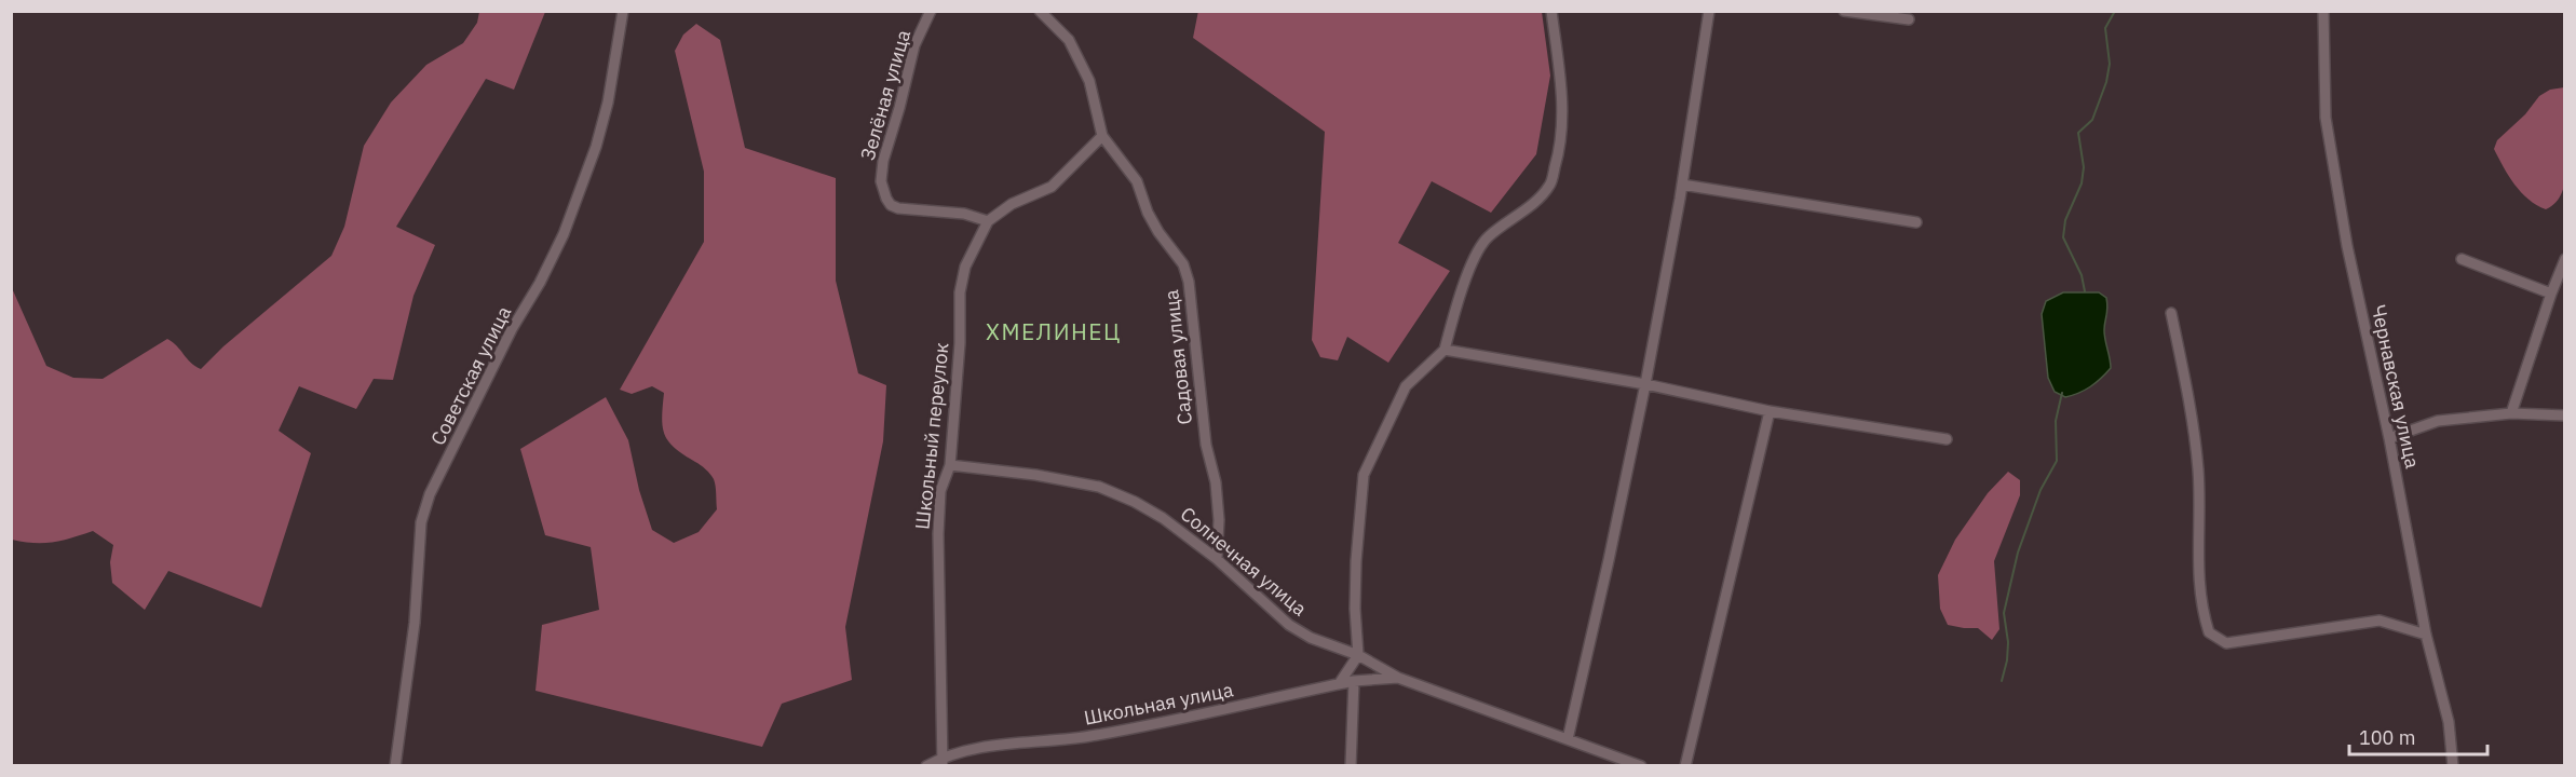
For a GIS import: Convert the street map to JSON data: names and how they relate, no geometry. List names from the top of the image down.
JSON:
{
  "streets": {
    "street": [
      "Зелёная улица",
      "Садовая улица",
      "Советская улица",
      "Чернавская улица",
      "Школьный переулок",
      "Солнечная улица",
      "Школьная улица"
    ]
  },
  "crossings": [
    ["Зелёная улица", "Школьный переулок"],
    ["Садовая улица", "Школьный переулок"],
    ["Садовая улица", "Солнечная улица"],
    ["Школьный переулок", "Солнечная улица"],
    ["Школьный переулок", "Школьная улица"],
    ["Солнечная улица", "Школьная улица"]
  ],
  "districts": ["ХМЕЛИНЕЦ"],
  "scale_bar": "100 m"
}
